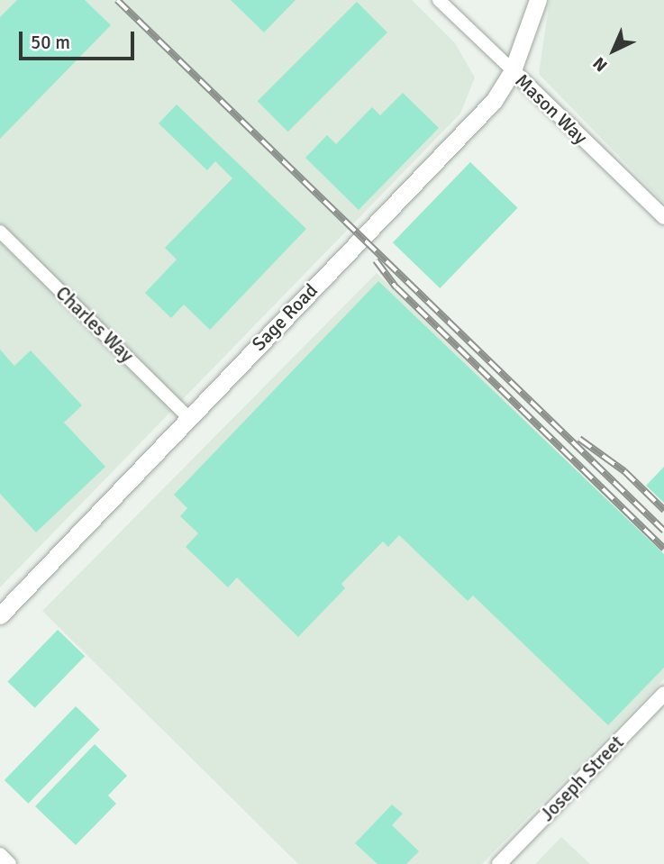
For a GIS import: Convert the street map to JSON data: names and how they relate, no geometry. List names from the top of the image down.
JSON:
{
  "streets": {
    "main road": ["Sage Road"],
    "street": ["Mason Way", "Charles Way", "Joseph Street"]
  },
  "crossings": [
    ["Mason Way", "Sage Road"],
    ["Sage Road", "Charles Way"]
  ],
  "scale_bar": "50 m",
  "north": "bottom left"
}
